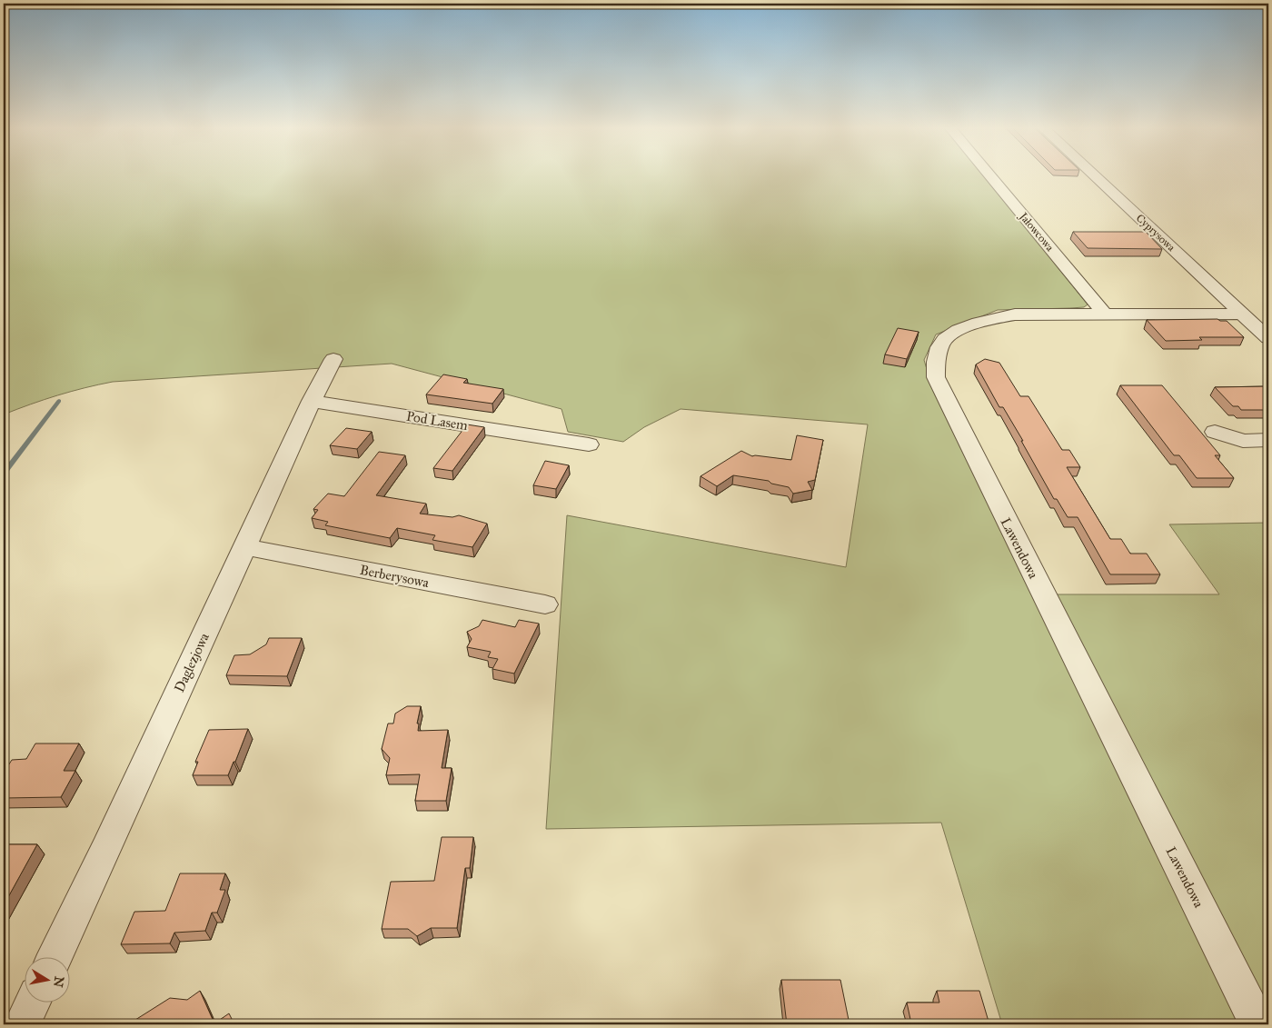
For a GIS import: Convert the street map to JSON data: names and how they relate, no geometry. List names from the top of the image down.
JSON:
{
  "streets": {
    "street": [
      "Jałowcowa",
      "Cyprysowa",
      "Pod Lasem",
      "Lawendowa",
      "Berberysowa",
      "Daglezjowa"
    ]
  },
  "crossings": [
    ["Jałowcowa", "Lawendowa"],
    ["Cyprysowa", "Lawendowa"],
    ["Pod Lasem", "Daglezjowa"],
    ["Berberysowa", "Daglezjowa"]
  ],
  "north": "right"
}
